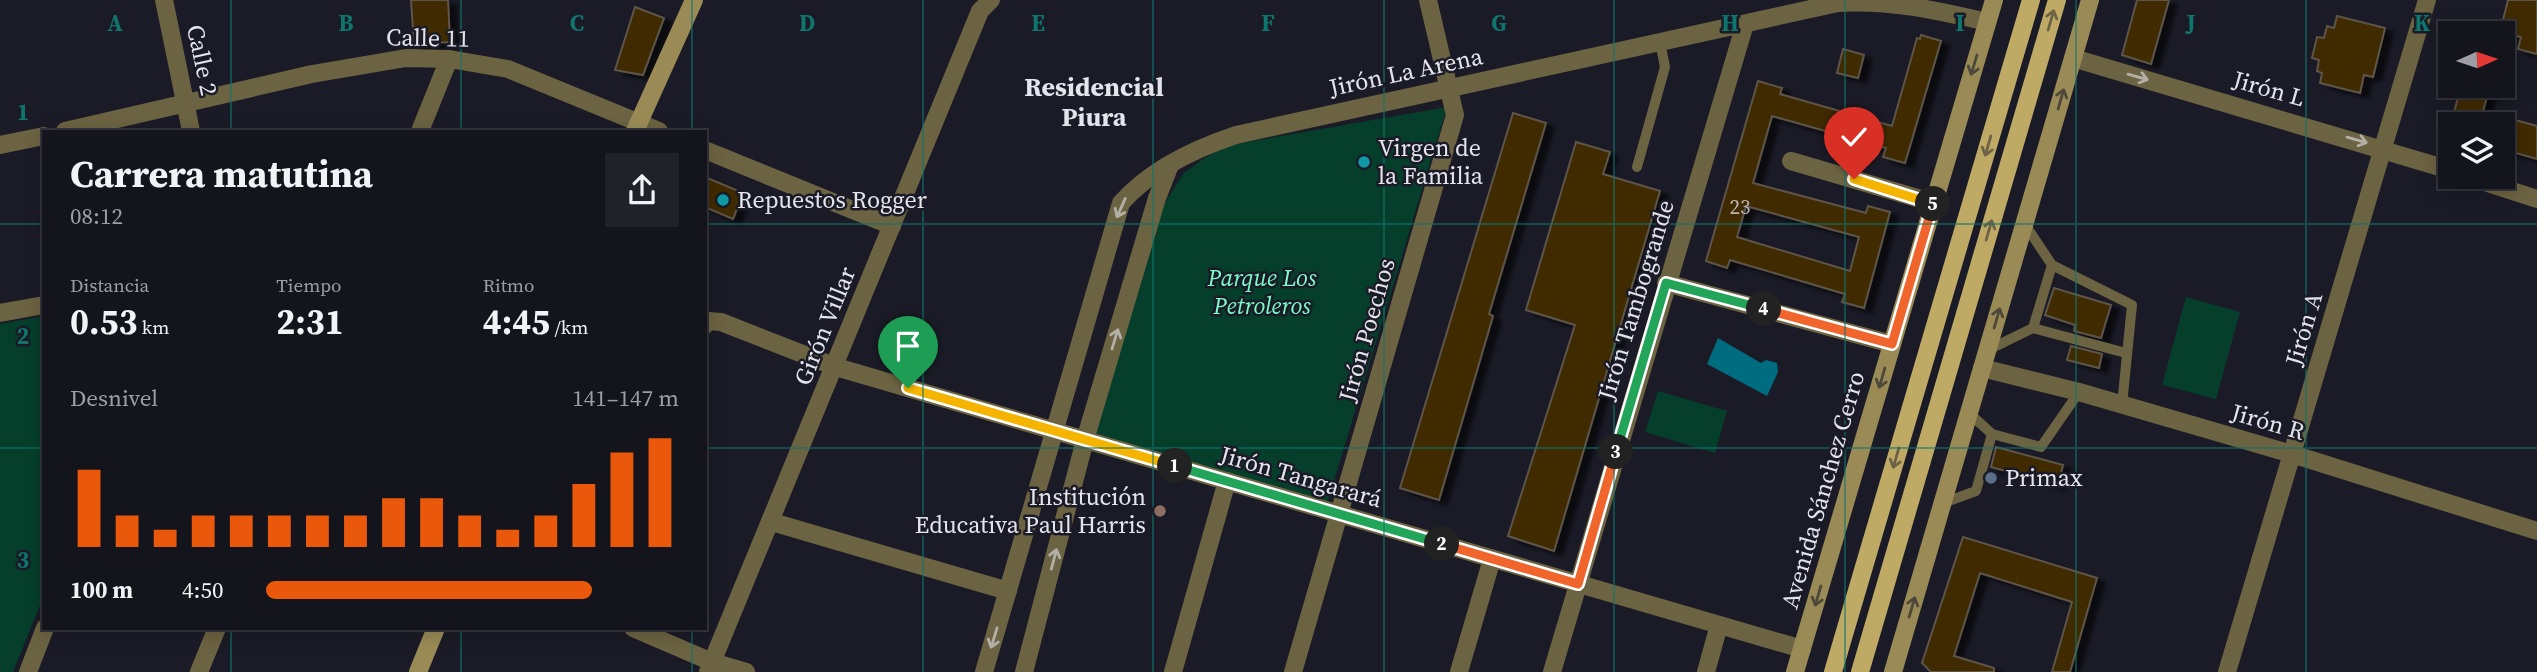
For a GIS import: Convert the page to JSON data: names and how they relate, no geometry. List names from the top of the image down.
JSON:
{
  "streets": {
    "main road": ["Avenida Sánchez Cerro"],
    "street": [
      "Calle 11",
      "Calle 2",
      "Jirón La Arena",
      "Jirón L",
      "Jirón Tambogrande",
      "Girón Villar",
      "Jirón A",
      "Jirón Poechos",
      "Jirón R",
      "Jirón Tangarará"
    ]
  },
  "crossings": [
    ["Calle 11", "Calle 2"],
    ["Jirón La Arena", "Jirón Tambogrande"],
    ["Jirón La Arena", "Jirón Poechos"],
    ["Jirón La Arena", "Jirón Tangarará"],
    ["Jirón La Arena", "Avenida Sánchez Cerro"],
    ["Jirón L", "Jirón A"],
    ["Jirón Tambogrande", "Jirón Tangarará"],
    ["Girón Villar", "Jirón Tangarará"],
    ["Jirón A", "Jirón R"],
    ["Jirón Poechos", "Jirón Tangarará"],
    ["Jirón Tangarará", "Avenida Sánchez Cerro"]
  ],
  "one_way": ["Jirón L"],
  "districts": ["Residencial Piura"],
  "parks": ["Parque Los Petroleros"],
  "places": [
    "Virgen de la Familia",
    "Repuestos Rogger",
    "Primax",
    "Institución Educativa Paul Harris"
  ],
  "house_numbers": ["23"],
  "north": "right",
  "page": {
    "heading": ["Carrera matutina", "08:12"],
    "pins": [
      "5",
      "4",
      "3",
      "1",
      "2"
    ],
    "stats": [
      ["Distancia", "0.53 km"],
      ["Tiempo", "2:31"],
      ["Ritmo", "4:45 /km"]
    ],
    "chart": ["Desnivel", "141–147 m"],
    "list": [
      {
        "name": "100 m",
        "note": "4:50"
      }
    ]
  },
  "grid": {
    "columns": [
      "A",
      "B",
      "C",
      "D",
      "E",
      "F",
      "G",
      "H",
      "I",
      "J",
      "K"
    ],
    "rows": ["1", "2", "3"]
  }
}
